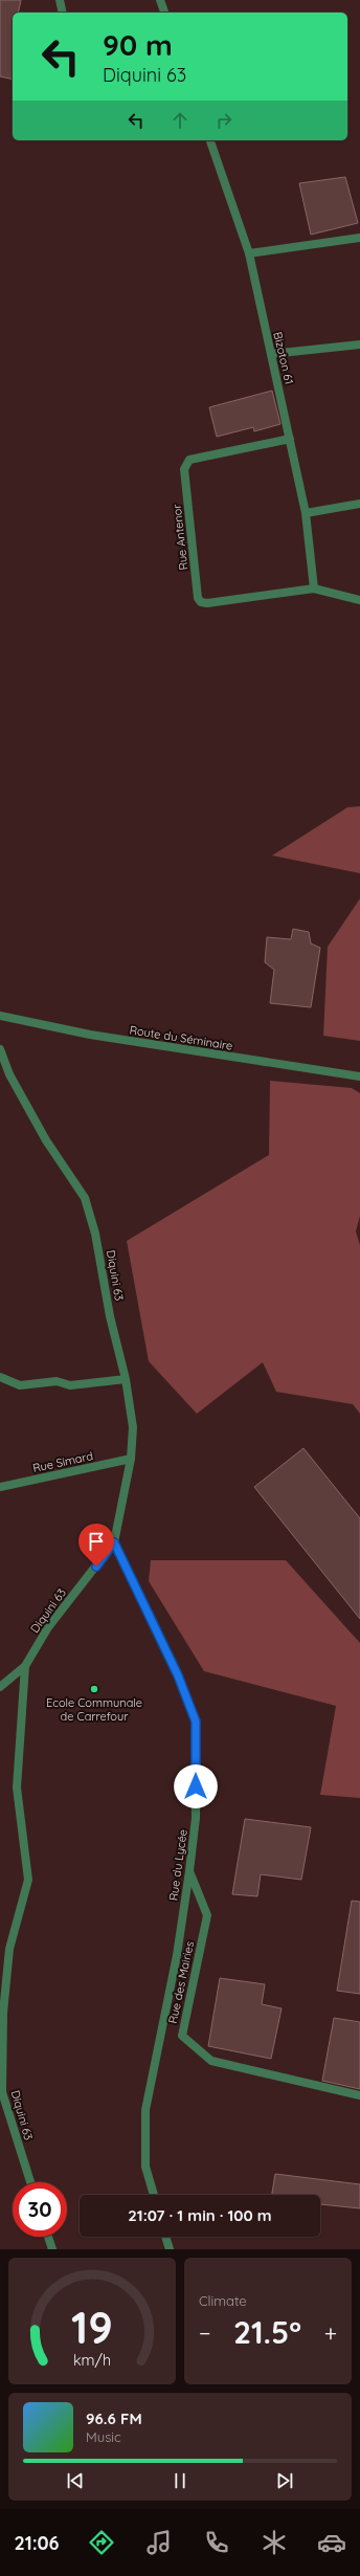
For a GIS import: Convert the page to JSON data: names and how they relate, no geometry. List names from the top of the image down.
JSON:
{
  "streets": {
    "street": [
      "Bizoton 61",
      "Rue Antenor",
      "Route du Séminaire",
      "Diquini 63",
      "Rue Simard",
      "Rue du Lycée",
      "Rue des Mairies"
    ]
  },
  "crossings": [
    ["Bizoton 61", "Rue Antenor"],
    ["Diquini 63", "Rue Simard"],
    ["Diquini 63", "Rue du Lycée"],
    ["Rue du Lycée", "Rue des Mairies"]
  ],
  "places": ["Ecole Communale de Carrefour"],
  "page": {
    "turn": ["90 m", "Diquini 63"],
    "limit": "30",
    "trip": "21:07 · 1 min · 100 m",
    "tile": "Climate",
    "heat": ["−", "21.5°", "+"],
    "song": ["96.6 FM", "Music"],
    "tabs": "21:06",
    "gauge": ["19", "km/h"]
  }
}
